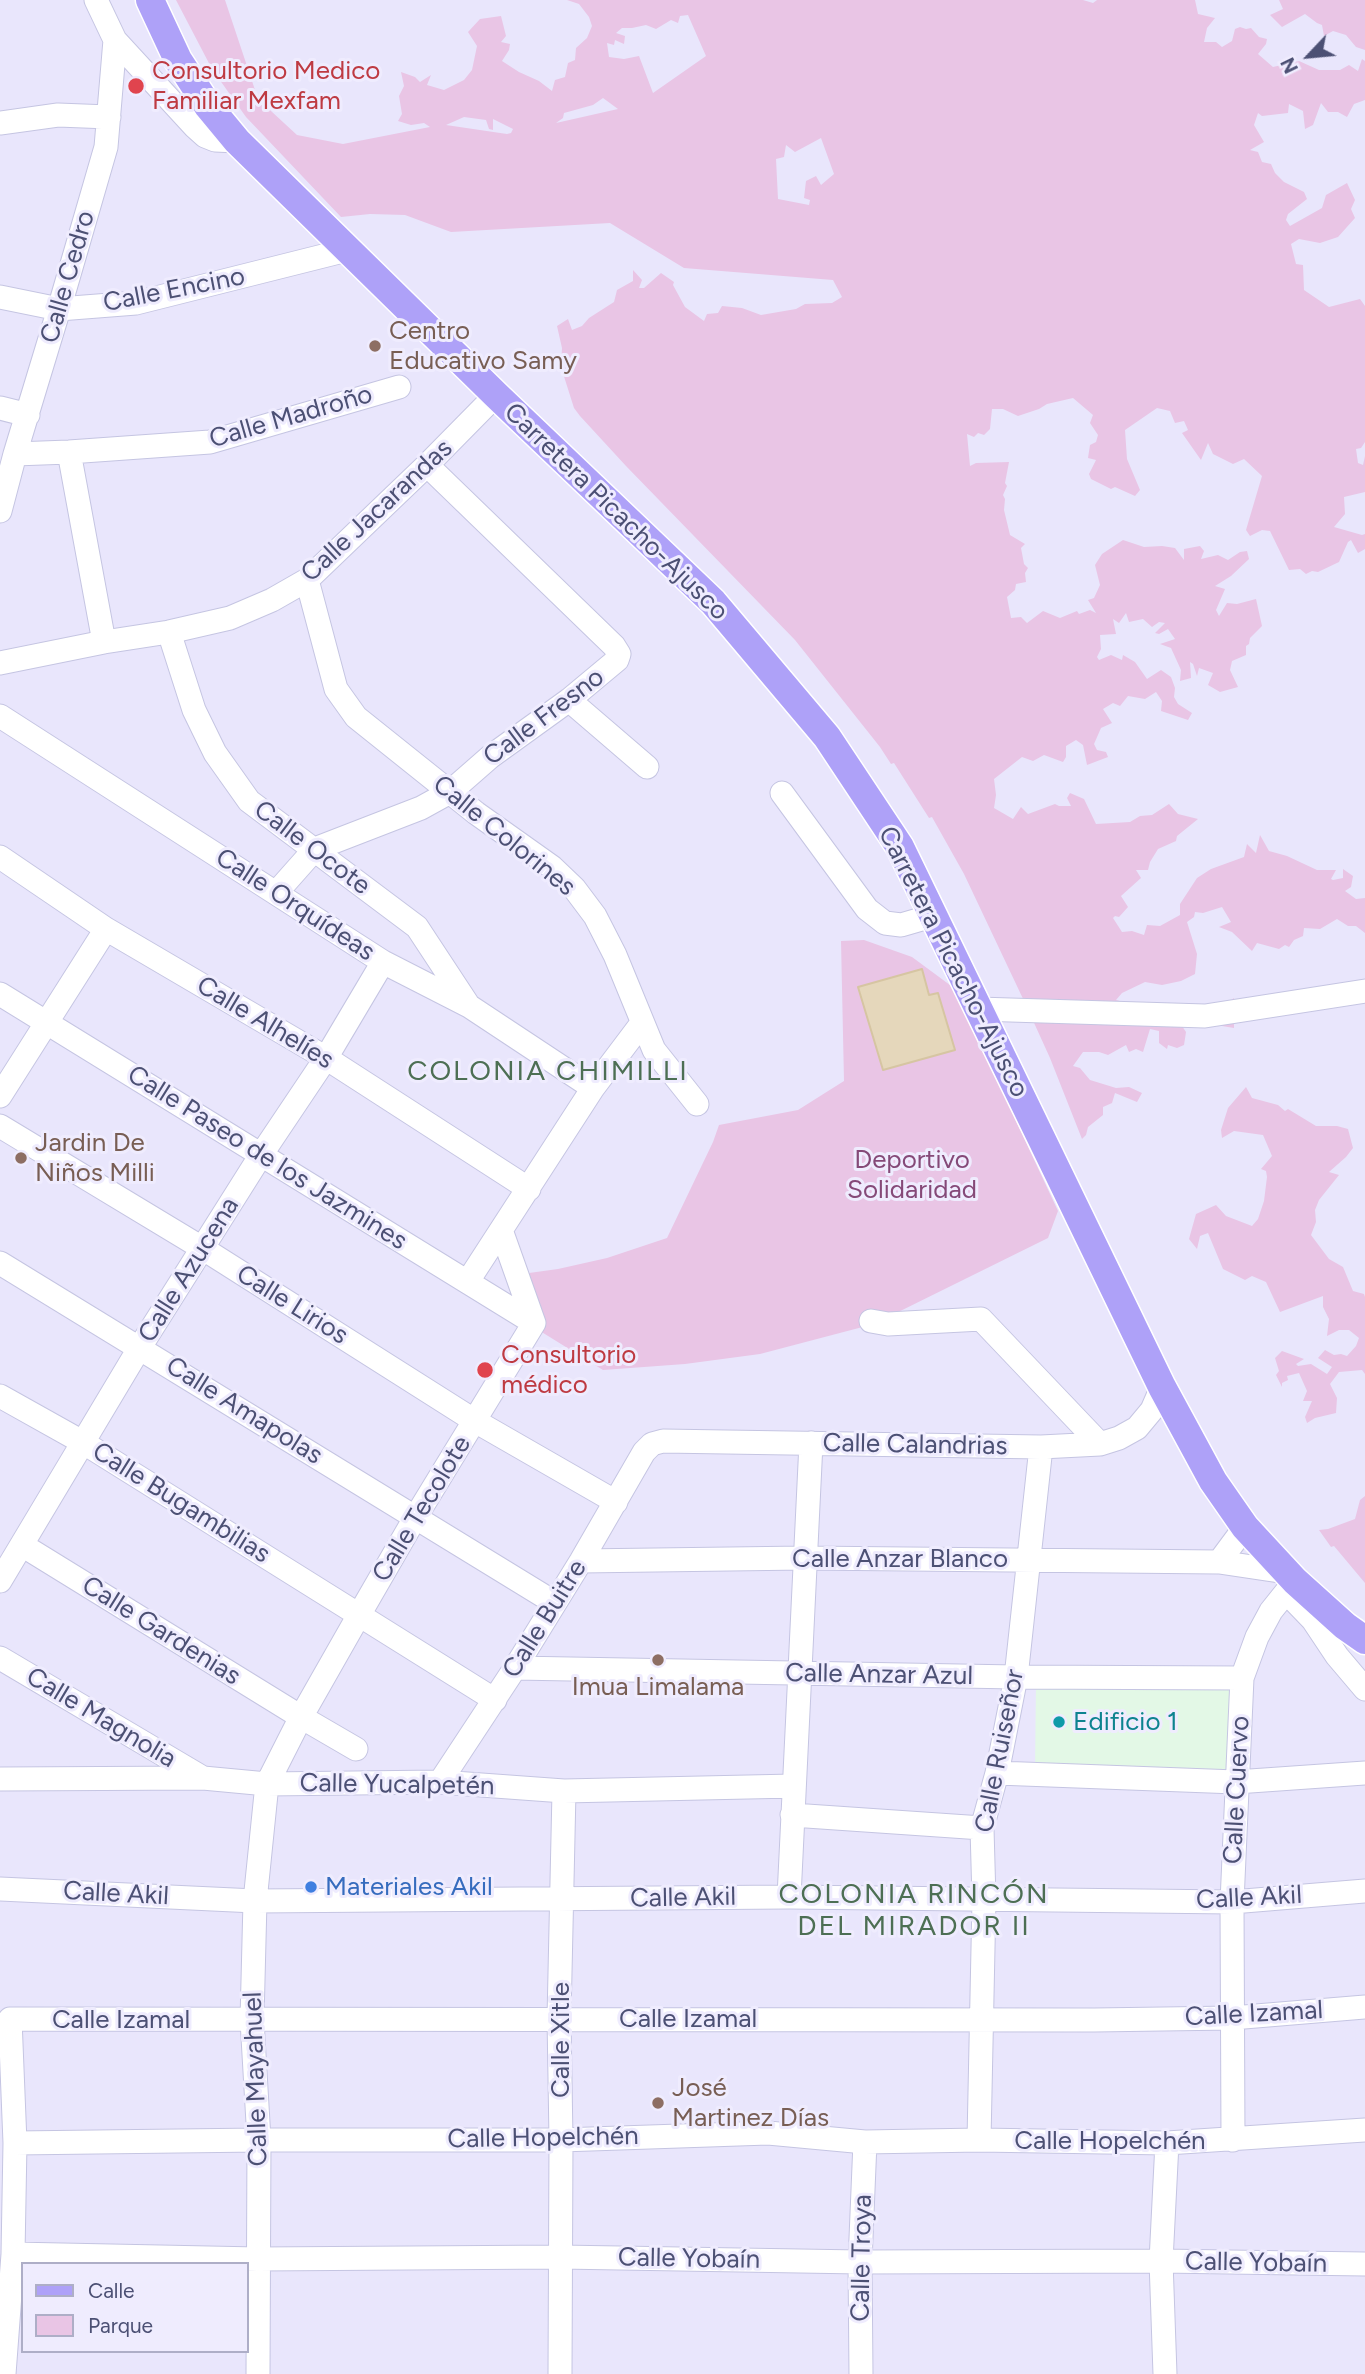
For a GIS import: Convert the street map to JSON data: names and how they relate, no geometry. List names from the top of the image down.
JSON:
{
  "streets": {
    "main road": ["Carretera Picacho-Ajusco"],
    "street": [
      "Calle Cedro",
      "Calle Encino",
      "Calle Madroño",
      "Calle Jacarandas",
      "Calle Fresno",
      "Calle Colorines",
      "Calle Ocote",
      "Calle Orquídeas",
      "Calle Alhelíes",
      "Calle Paseo de los Jazmines",
      "Calle Azucena",
      "Calle Lirios",
      "Calle Amapolas",
      "Calle Calandrias",
      "Calle Bugambilias",
      "Calle Tecolote",
      "Calle Anzar Blanco",
      "Calle Buitre",
      "Calle Gardenias",
      "Calle Anzar Azul",
      "Calle Magnolia",
      "Calle Ruiseñor",
      "Calle Yucalpetén",
      "Calle Cuervo",
      "Calle Akil",
      "Calle Izamal",
      "Calle Xitle",
      "Calle Mayahuel",
      "Calle Hopelchén",
      "Calle Troya",
      "Calle Yobaín"
    ]
  },
  "crossings": [
    ["Calle Cedro", "Calle Encino"],
    ["Calle Cedro", "Calle Madroño"],
    ["Calle Encino", "Carretera Picacho-Ajusco"],
    ["Calle Jacarandas", "Carretera Picacho-Ajusco"],
    ["Calle Jacarandas", "Calle Fresno"],
    ["Calle Jacarandas", "Calle Colorines"],
    ["Calle Jacarandas", "Calle Ocote"],
    ["Carretera Picacho-Ajusco", "Calle Calandrias"],
    ["Carretera Picacho-Ajusco", "Calle Anzar Blanco"],
    ["Carretera Picacho-Ajusco", "Calle Cuervo"],
    ["Calle Fresno", "Calle Colorines"],
    ["Calle Fresno", "Calle Ocote"],
    ["Calle Fresno", "Calle Orquídeas"],
    ["Calle Ocote", "Calle Orquídeas"],
    ["Calle Orquídeas", "Calle Azucena"],
    ["Calle Alhelíes", "Calle Azucena"],
    ["Calle Paseo de los Jazmines", "Calle Azucena"],
    ["Calle Paseo de los Jazmines", "Calle Tecolote"],
    ["Calle Azucena", "Calle Lirios"],
    ["Calle Azucena", "Calle Amapolas"],
    ["Calle Azucena", "Calle Bugambilias"],
    ["Calle Azucena", "Calle Gardenias"],
    ["Calle Lirios", "Calle Tecolote"],
    ["Calle Lirios", "Calle Buitre"],
    ["Calle Amapolas", "Calle Tecolote"],
    ["Calle Amapolas", "Calle Buitre"],
    ["Calle Calandrias", "Calle Buitre"],
    ["Calle Calandrias", "Calle Ruiseñor"],
    ["Calle Bugambilias", "Calle Tecolote"],
    ["Calle Bugambilias", "Calle Buitre"],
    ["Calle Tecolote", "Calle Gardenias"],
    ["Calle Tecolote", "Calle Yucalpetén"],
    ["Calle Tecolote", "Calle Mayahuel"],
    ["Calle Anzar Blanco", "Calle Buitre"],
    ["Calle Anzar Blanco", "Calle Ruiseñor"],
    ["Calle Anzar Blanco", "Calle Cuervo"],
    ["Calle Buitre", "Calle Anzar Azul"],
    ["Calle Buitre", "Calle Yucalpetén"],
    ["Calle Anzar Azul", "Calle Ruiseñor"],
    ["Calle Anzar Azul", "Calle Cuervo"],
    ["Calle Magnolia", "Calle Yucalpetén"],
    ["Calle Ruiseñor", "Calle Akil"],
    ["Calle Ruiseñor", "Calle Izamal"],
    ["Calle Ruiseñor", "Calle Hopelchén"],
    ["Calle Yucalpetén", "Calle Xitle"],
    ["Calle Yucalpetén", "Calle Mayahuel"],
    ["Calle Cuervo", "Calle Akil"],
    ["Calle Cuervo", "Calle Izamal"],
    ["Calle Cuervo", "Calle Hopelchén"],
    ["Calle Akil", "Calle Xitle"],
    ["Calle Akil", "Calle Mayahuel"],
    ["Calle Izamal", "Calle Xitle"],
    ["Calle Izamal", "Calle Mayahuel"],
    ["Calle Izamal", "Calle Hopelchén"],
    ["Calle Xitle", "Calle Hopelchén"],
    ["Calle Xitle", "Calle Yobaín"],
    ["Calle Mayahuel", "Calle Hopelchén"],
    ["Calle Mayahuel", "Calle Yobaín"],
    ["Calle Hopelchén", "Calle Troya"],
    ["Calle Troya", "Calle Yobaín"]
  ],
  "districts": ["COLONIA CHIMILLI", "COLONIA RINCÓN DEL MIRADOR II"],
  "parks": ["Deportivo Solidaridad"],
  "places": [
    "Consultorio Medico Familiar Mexfam",
    "Centro Educativo Samy",
    "Jardin De Niños Milli",
    "Consultorio médico",
    "Imua Limalama",
    "Edificio 1",
    "Materiales Akil",
    "José Martinez Días"
  ],
  "legend": ["Calle", "Parque"],
  "north": "bottom left"
}
